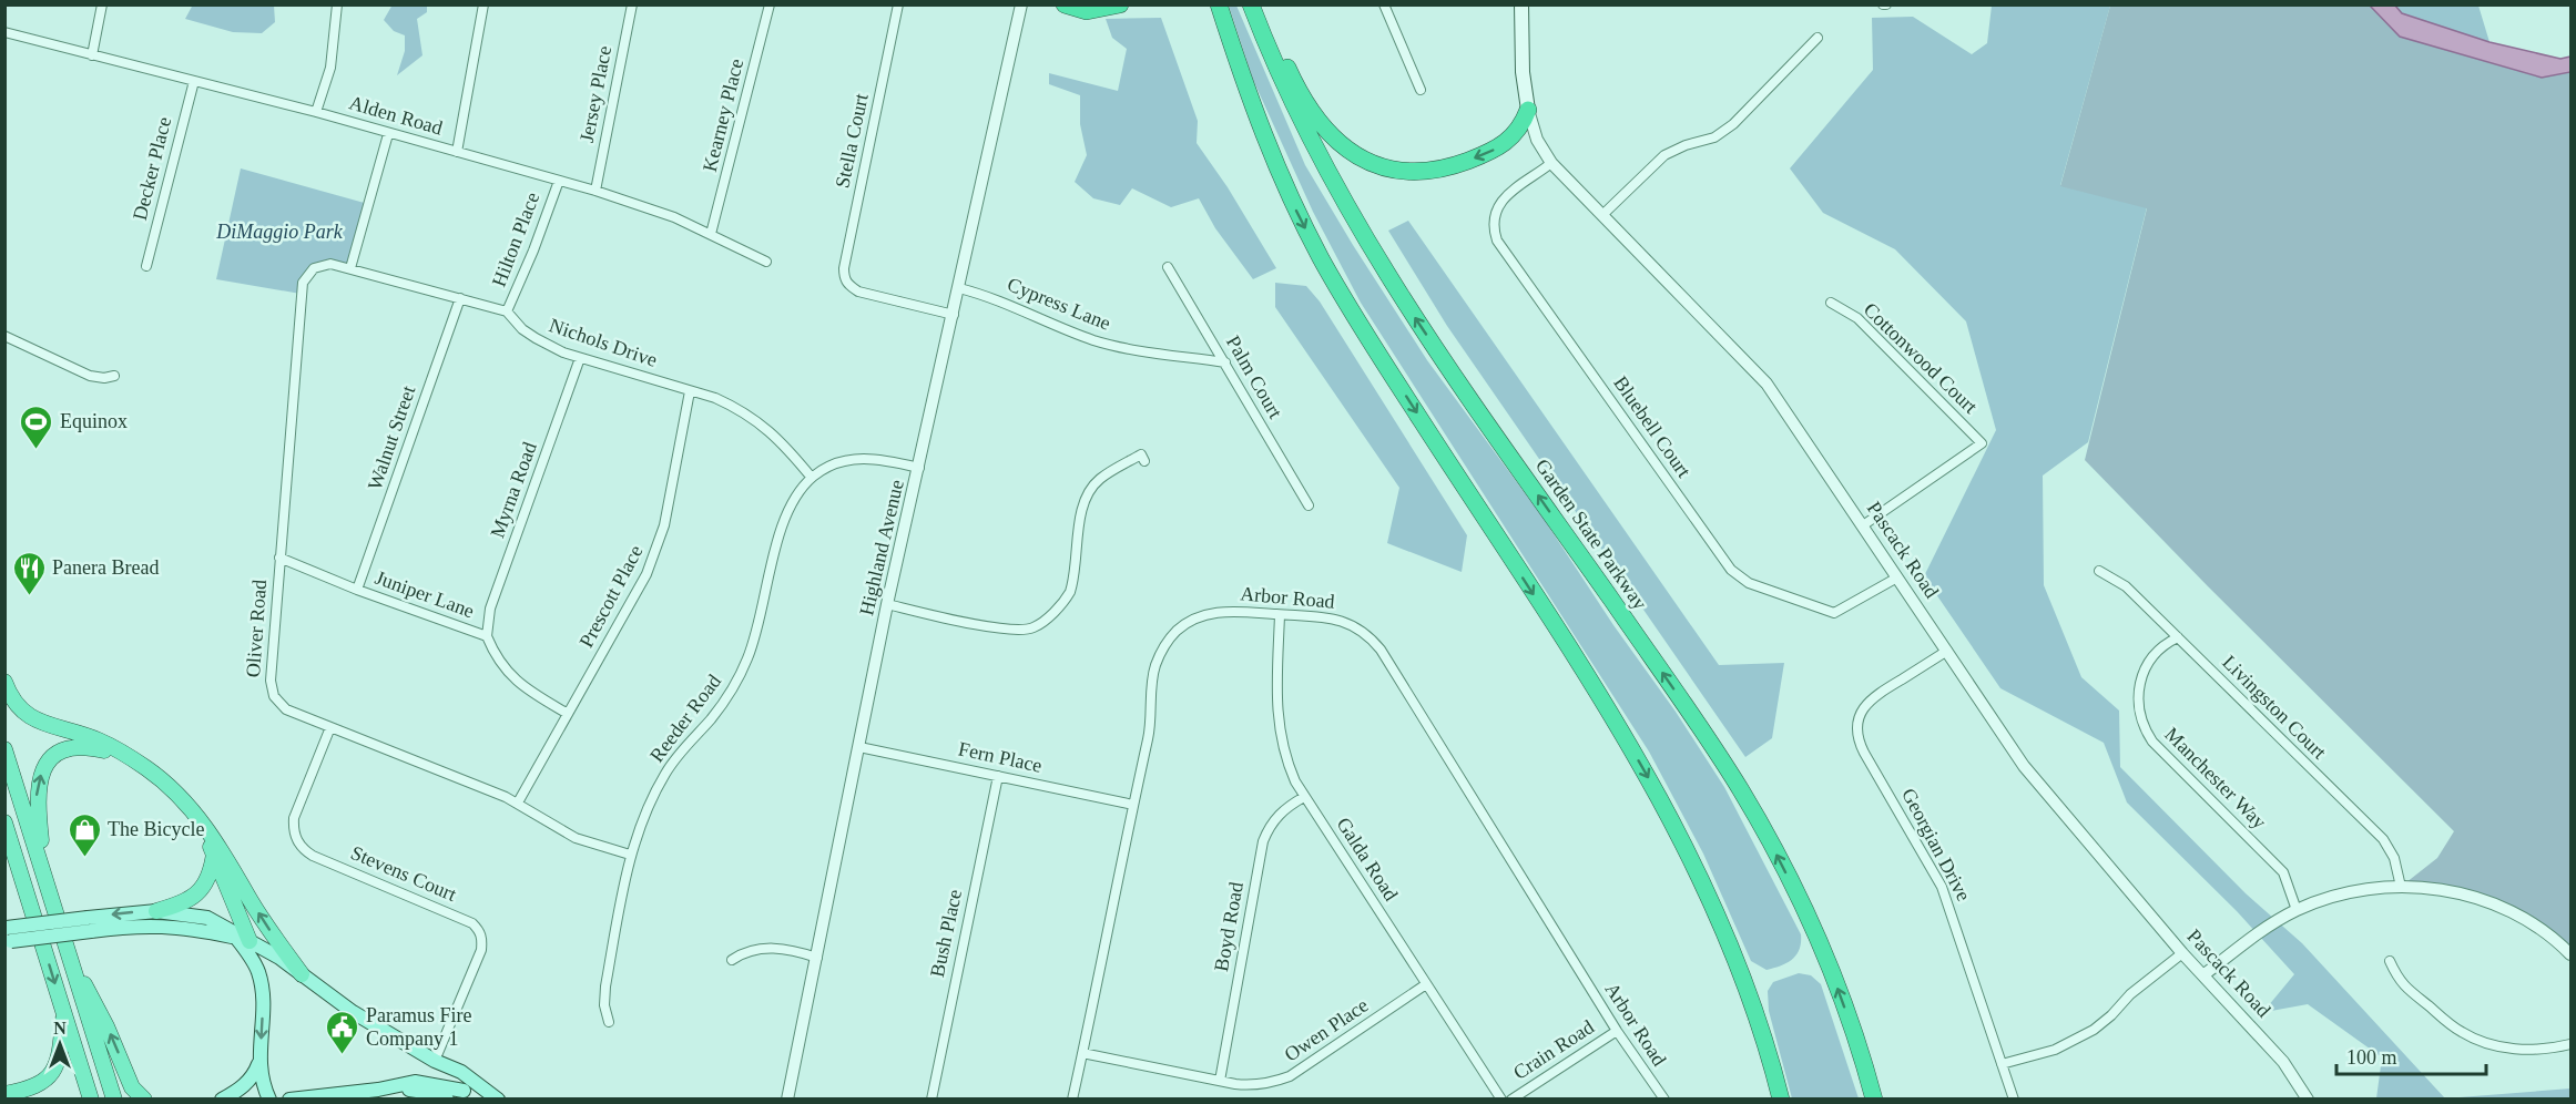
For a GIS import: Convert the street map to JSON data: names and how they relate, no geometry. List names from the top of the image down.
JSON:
{
  "streets": {
    "highway": ["Garden State Parkway"],
    "main road": ["Pascack Road"],
    "street": [
      "Jersey Place",
      "Alden Road",
      "Kearney Place",
      "Stella Court",
      "Decker Place",
      "Hilton Place",
      "Cypress Lane",
      "Nichols Drive",
      "Cottonwood Court",
      "Palm Court",
      "Bluebell Court",
      "Walnut Street",
      "Myrna Road",
      "Highland Avenue",
      "Juniper Lane",
      "Prescott Place",
      "Arbor Road",
      "Oliver Road",
      "Livingston Court",
      "Reeder Road",
      "Fern Place",
      "Manchester Way",
      "Georgian Drive",
      "Galda Road",
      "Stevens Court",
      "Boyd Road",
      "Bush Place",
      "Owen Place",
      "Crain Road"
    ]
  },
  "crossings": [
    ["Jersey Place", "Alden Road"],
    ["Alden Road", "Kearney Place"],
    ["Alden Road", "Decker Place"],
    ["Alden Road", "Hilton Place"],
    ["Stella Court", "Highland Avenue"],
    ["Hilton Place", "Nichols Drive"],
    ["Cypress Lane", "Palm Court"],
    ["Cypress Lane", "Highland Avenue"],
    ["Nichols Drive", "Walnut Street"],
    ["Nichols Drive", "Myrna Road"],
    ["Nichols Drive", "Prescott Place"],
    ["Nichols Drive", "Oliver Road"],
    ["Nichols Drive", "Reeder Road"],
    ["Cottonwood Court", "Pascack Road"],
    ["Bluebell Court", "Pascack Road"],
    ["Walnut Street", "Juniper Lane"],
    ["Myrna Road", "Juniper Lane"],
    ["Highland Avenue", "Reeder Road"],
    ["Highland Avenue", "Fern Place"],
    ["Pascack Road", "Georgian Drive"],
    ["Juniper Lane", "Prescott Place"],
    ["Juniper Lane", "Oliver Road"],
    ["Prescott Place", "Oliver Road"],
    ["Arbor Road", "Fern Place"],
    ["Arbor Road", "Galda Road"],
    ["Arbor Road", "Owen Place"],
    ["Arbor Road", "Crain Road"],
    ["Oliver Road", "Reeder Road"],
    ["Oliver Road", "Stevens Court"],
    ["Livingston Court", "Manchester Way"],
    ["Fern Place", "Bush Place"],
    ["Galda Road", "Boyd Road"],
    ["Galda Road", "Owen Place"],
    ["Boyd Road", "Owen Place"]
  ],
  "parks": ["DiMaggio Park"],
  "places": {
    "sports": ["Equinox"],
    "restaurant": ["Panera Bread"],
    "shop": ["The Bicycle"],
    "public building": ["Paramus Fire Company 1"]
  },
  "scale_bar": "100 m",
  "north": "top"
}
